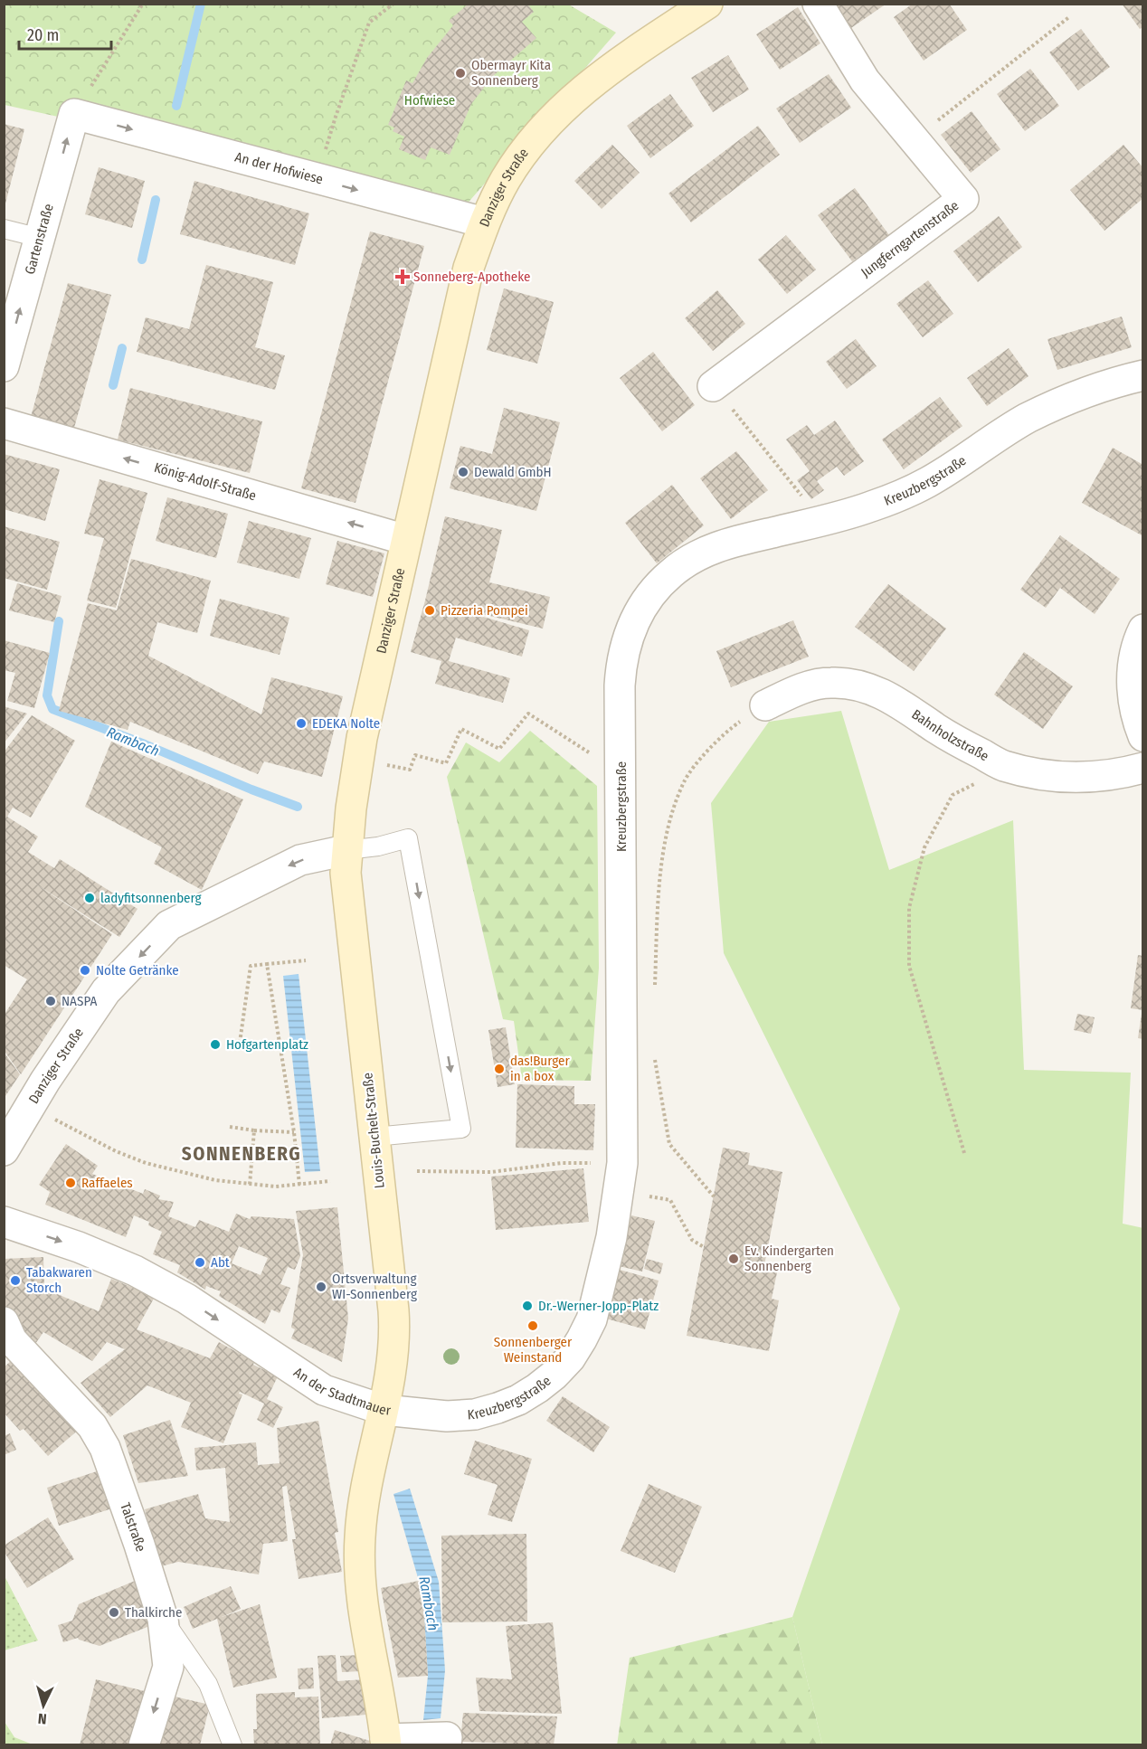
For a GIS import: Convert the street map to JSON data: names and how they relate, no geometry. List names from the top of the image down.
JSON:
{
  "streets": {
    "main road": ["Danziger Straße", "Louis-Buchelt-Straße", "An der Stadtmauer"],
    "street": [
      "An der Hofwiese",
      "Jungferngartenstraße",
      "Gartenstraße",
      "Kreuzbergstraße",
      "König-Adolf-Straße",
      "Bahnholzstraße",
      "Talstraße"
    ]
  },
  "crossings": [
    ["An der Hofwiese", "Danziger Straße"],
    ["An der Hofwiese", "Gartenstraße"],
    ["Danziger Straße", "König-Adolf-Straße"],
    ["Danziger Straße", "Louis-Buchelt-Straße"],
    ["Kreuzbergstraße", "Louis-Buchelt-Straße"],
    ["Kreuzbergstraße", "An der Stadtmauer"],
    ["Louis-Buchelt-Straße", "An der Stadtmauer"]
  ],
  "one_way": [
    "An der Hofwiese",
    "Gartenstraße",
    "König-Adolf-Straße",
    "An der Stadtmauer"
  ],
  "districts": ["SONNENBERG"],
  "water": ["Rambach"],
  "parks": ["Hofwiese"],
  "places": {
    "other": [
      "Obermayr Kita Sonnenberg",
      "Dewald GmbH",
      "Pizzeria Pompei",
      "EDEKA Nolte",
      "ladyfitsonnenberg",
      "Nolte Getränke",
      "NASPA",
      "Hofgartenplatz",
      "das!Burger in a box",
      "Raffaeles",
      "Ev. Kindergarten Sonnenberg",
      "Abt",
      "Tabakwaren Storch",
      "Ortsverwaltung WI-Sonnenberg",
      "Dr.-Werner-Jopp-Platz",
      "Sonnenberger Weinstand",
      "Thalkirche"
    ],
    "health": ["Sonneberg-Apotheke"]
  },
  "scale_bar": "20 m",
  "north": "bottom"
}
